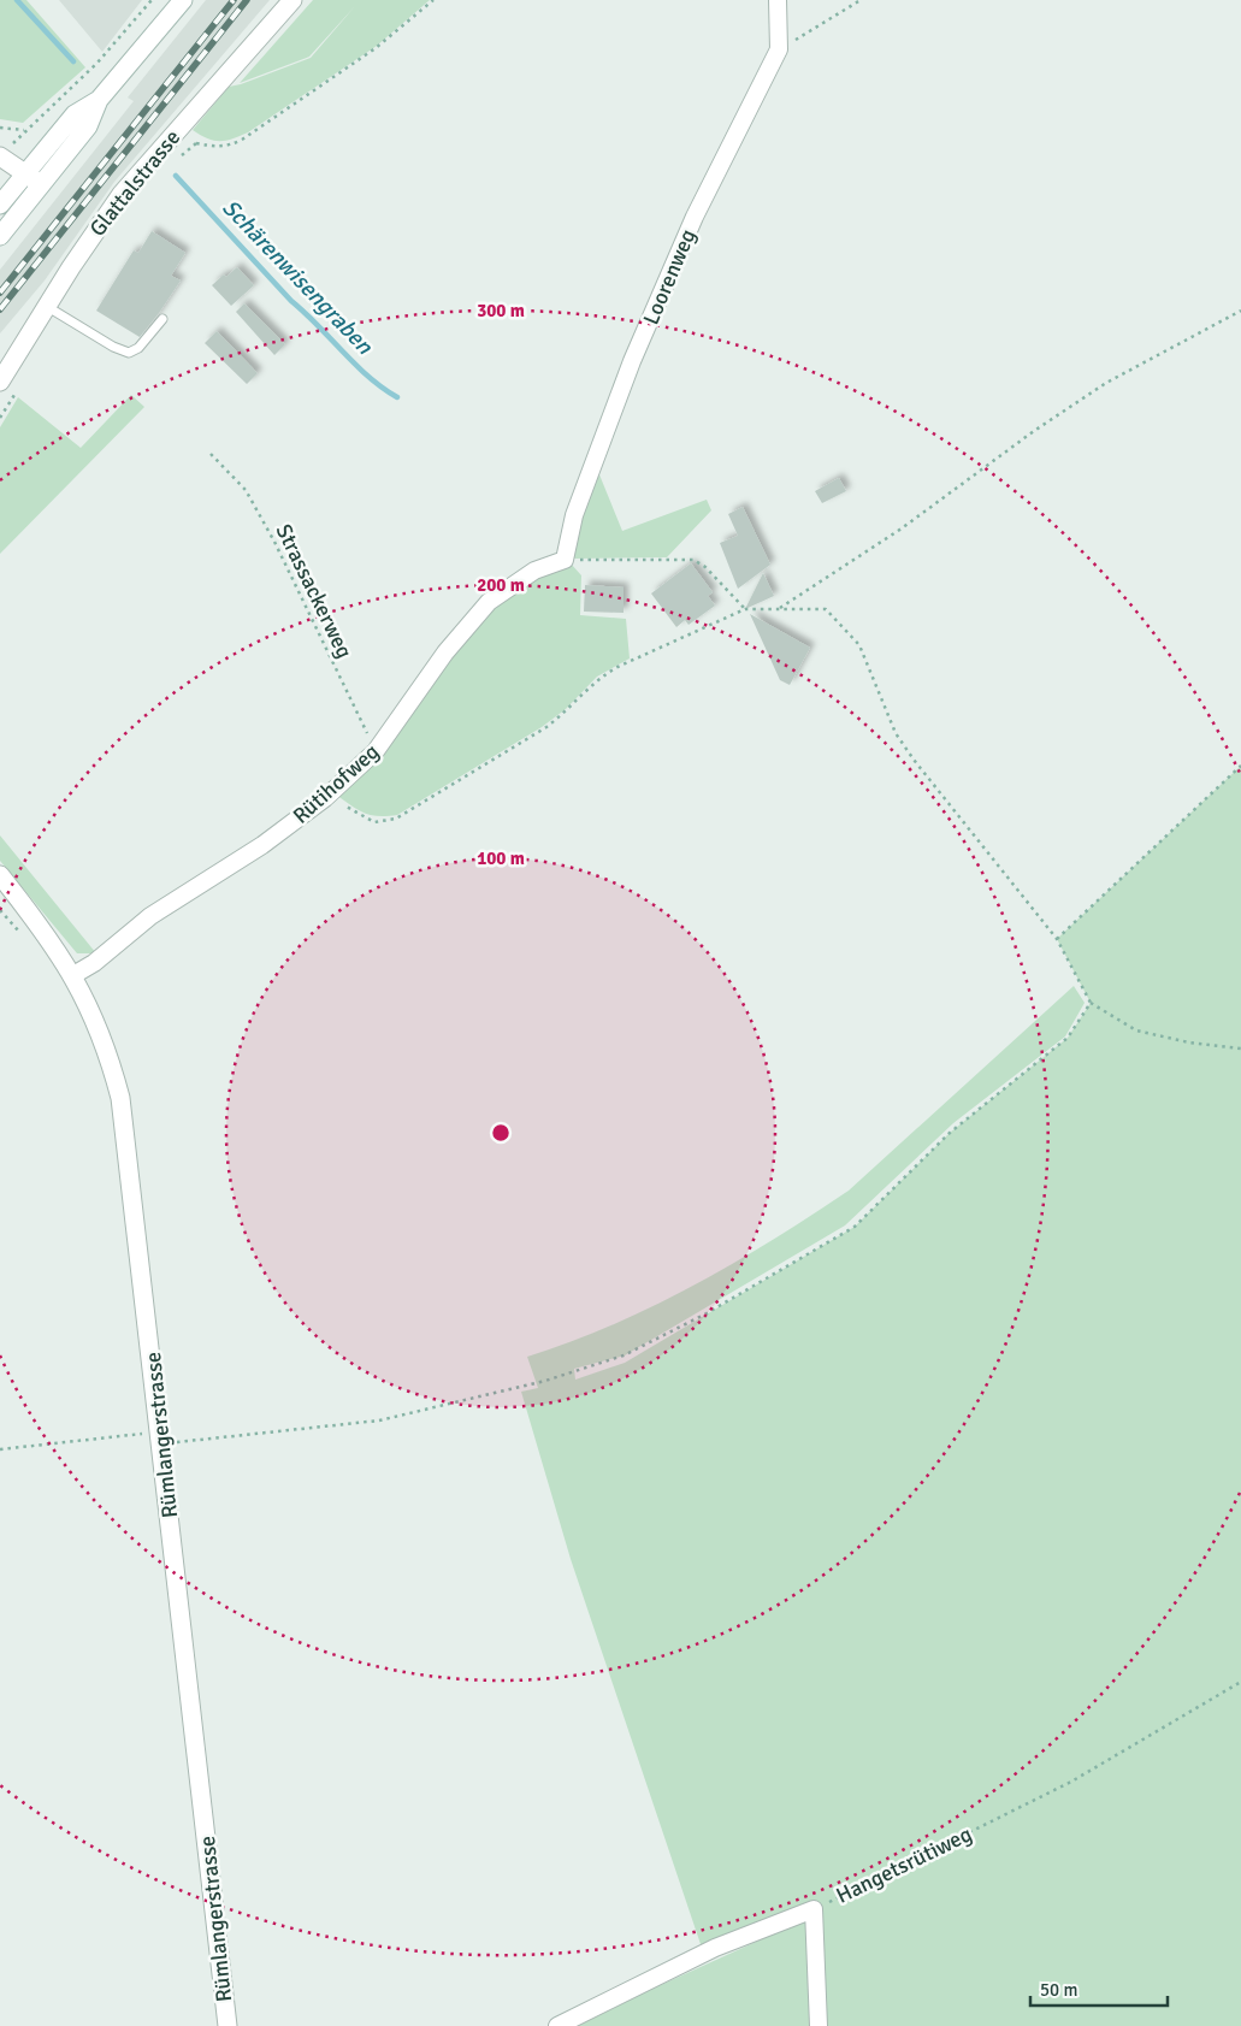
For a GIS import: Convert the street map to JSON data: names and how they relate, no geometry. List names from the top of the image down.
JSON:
{
  "streets": {
    "street": [
      "Glattalstrasse",
      "Loorenweg",
      "Rütihofweg",
      "Rümlangerstrasse",
      "Hangetsrütiweg"
    ],
    "path": ["Strassackerweg"]
  },
  "crossings": [
    ["Loorenweg", "Rütihofweg"],
    ["Strassackerweg", "Rütihofweg"],
    ["Rütihofweg", "Rümlangerstrasse"]
  ],
  "water": ["Schärenwisengraben"],
  "scale_bar": "50 m",
  "rings": ["300 m", "200 m", "100 m"]
}
